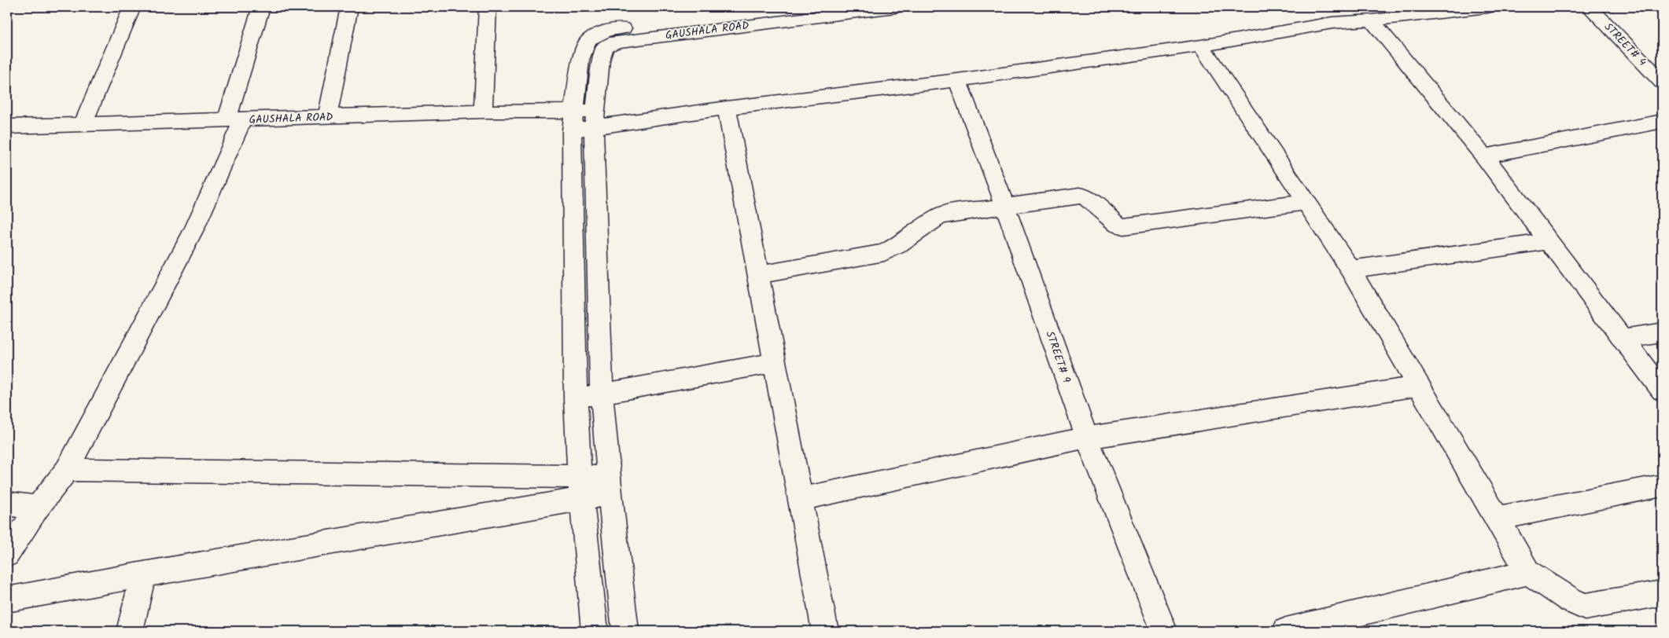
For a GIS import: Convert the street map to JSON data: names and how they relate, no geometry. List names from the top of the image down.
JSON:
{
  "streets": {
    "street": ["GAUSHALA ROAD", "STREET# 4", "STREET# 9"]
  }
}
